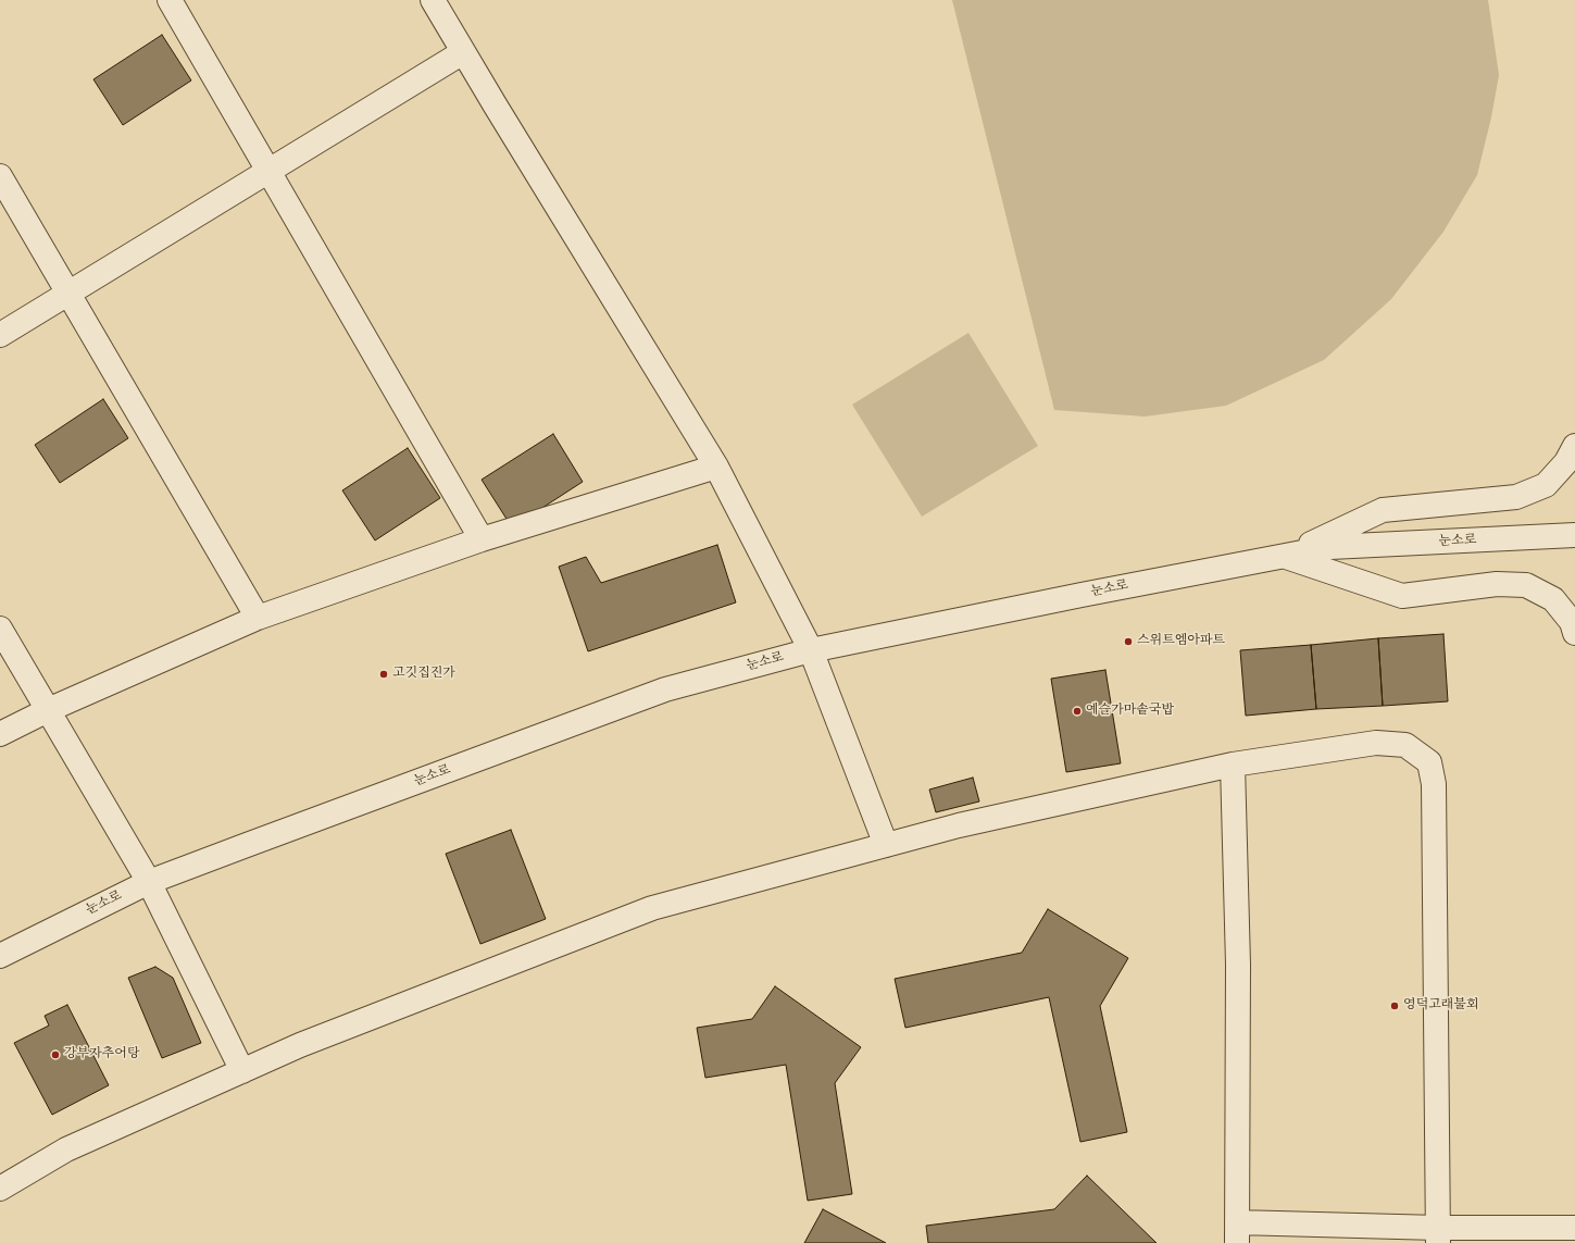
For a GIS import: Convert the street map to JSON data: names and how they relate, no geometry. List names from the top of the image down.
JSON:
{
  "streets": {
    "street": ["눈소로"]
  },
  "places": [
    "스위트엠아파트",
    "고깃집진가",
    "예슬가마솥국밥",
    "영덕고래불회",
    "강부자추어탕"
  ]
}
